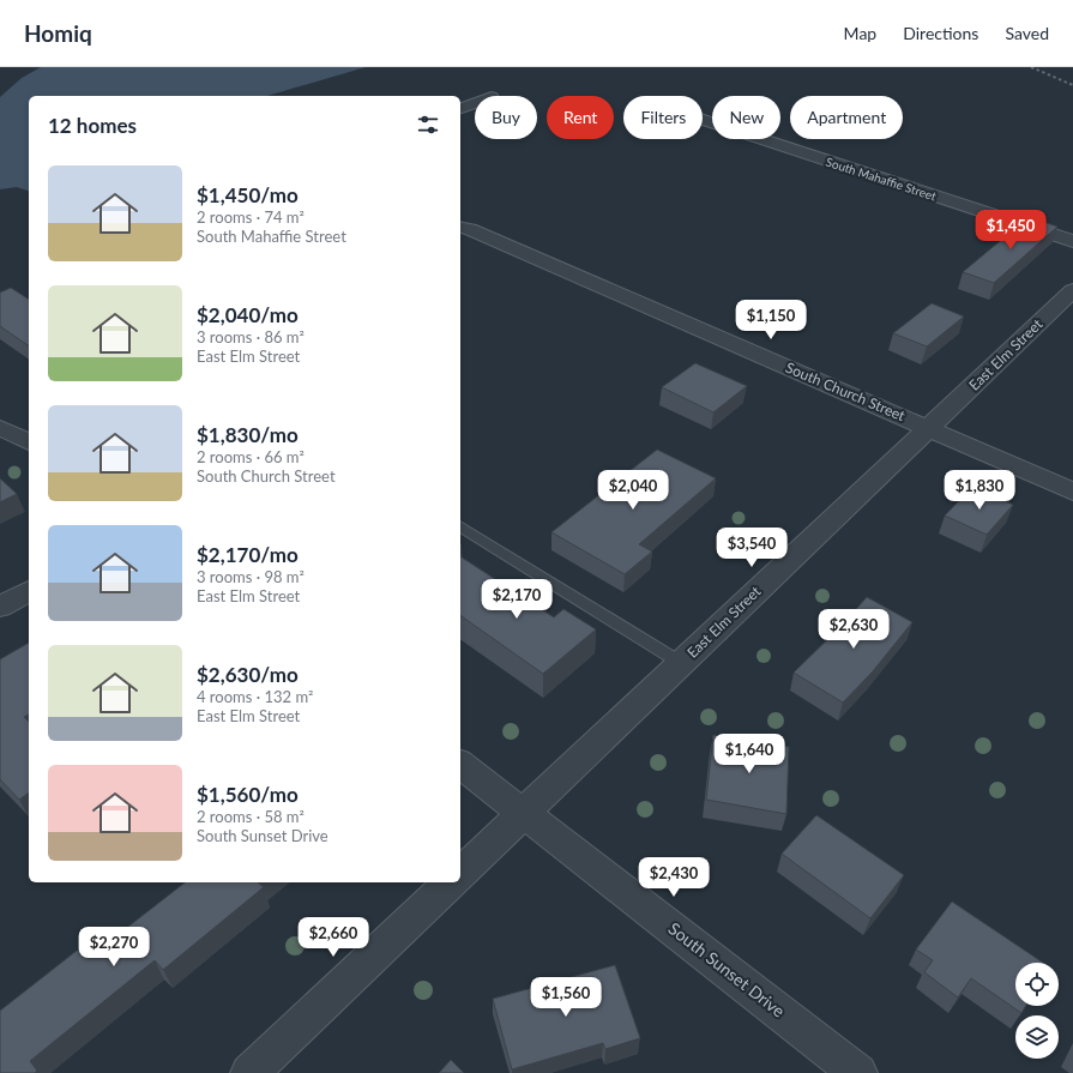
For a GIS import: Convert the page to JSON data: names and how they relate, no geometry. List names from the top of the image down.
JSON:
{
  "streets": {
    "street": [
      "South Mahaffie Street",
      "East Elm Street",
      "South Church Street",
      "South Sunset Drive"
    ]
  },
  "crossings": [
    ["East Elm Street", "South Church Street"],
    ["East Elm Street", "South Sunset Drive"]
  ],
  "page": {
    "header": "Homiq",
    "nav": ["Map", "Directions", "Saved"],
    "chip": [
      "Buy",
      "Rent",
      "Filters",
      "New",
      "Apartment"
    ],
    "heading": "12 homes",
    "list": [
      {
        "name": "$1,450/mo",
        "note": "2 rooms · 74 m² · South Mahaffie Street"
      },
      {
        "name": "$2,040/mo",
        "note": "3 rooms · 86 m² · East Elm Street"
      },
      {
        "name": "$1,830/mo",
        "note": "2 rooms · 66 m² · South Church Street"
      },
      {
        "name": "$2,170/mo",
        "note": "3 rooms · 98 m² · East Elm Street"
      },
      {
        "name": "$2,630/mo",
        "note": "4 rooms · 132 m² · East Elm Street"
      },
      {
        "name": "$1,560/mo",
        "note": "2 rooms · 58 m² · South Sunset Drive"
      }
    ],
    "price": [
      "$1,450",
      "$1,150",
      "$2,040",
      "$1,830",
      "$3,540",
      "$2,170",
      "$2,630",
      "$1,640",
      "$2,430",
      "$2,660",
      "$2,270",
      "$1,560"
    ]
  }
}
